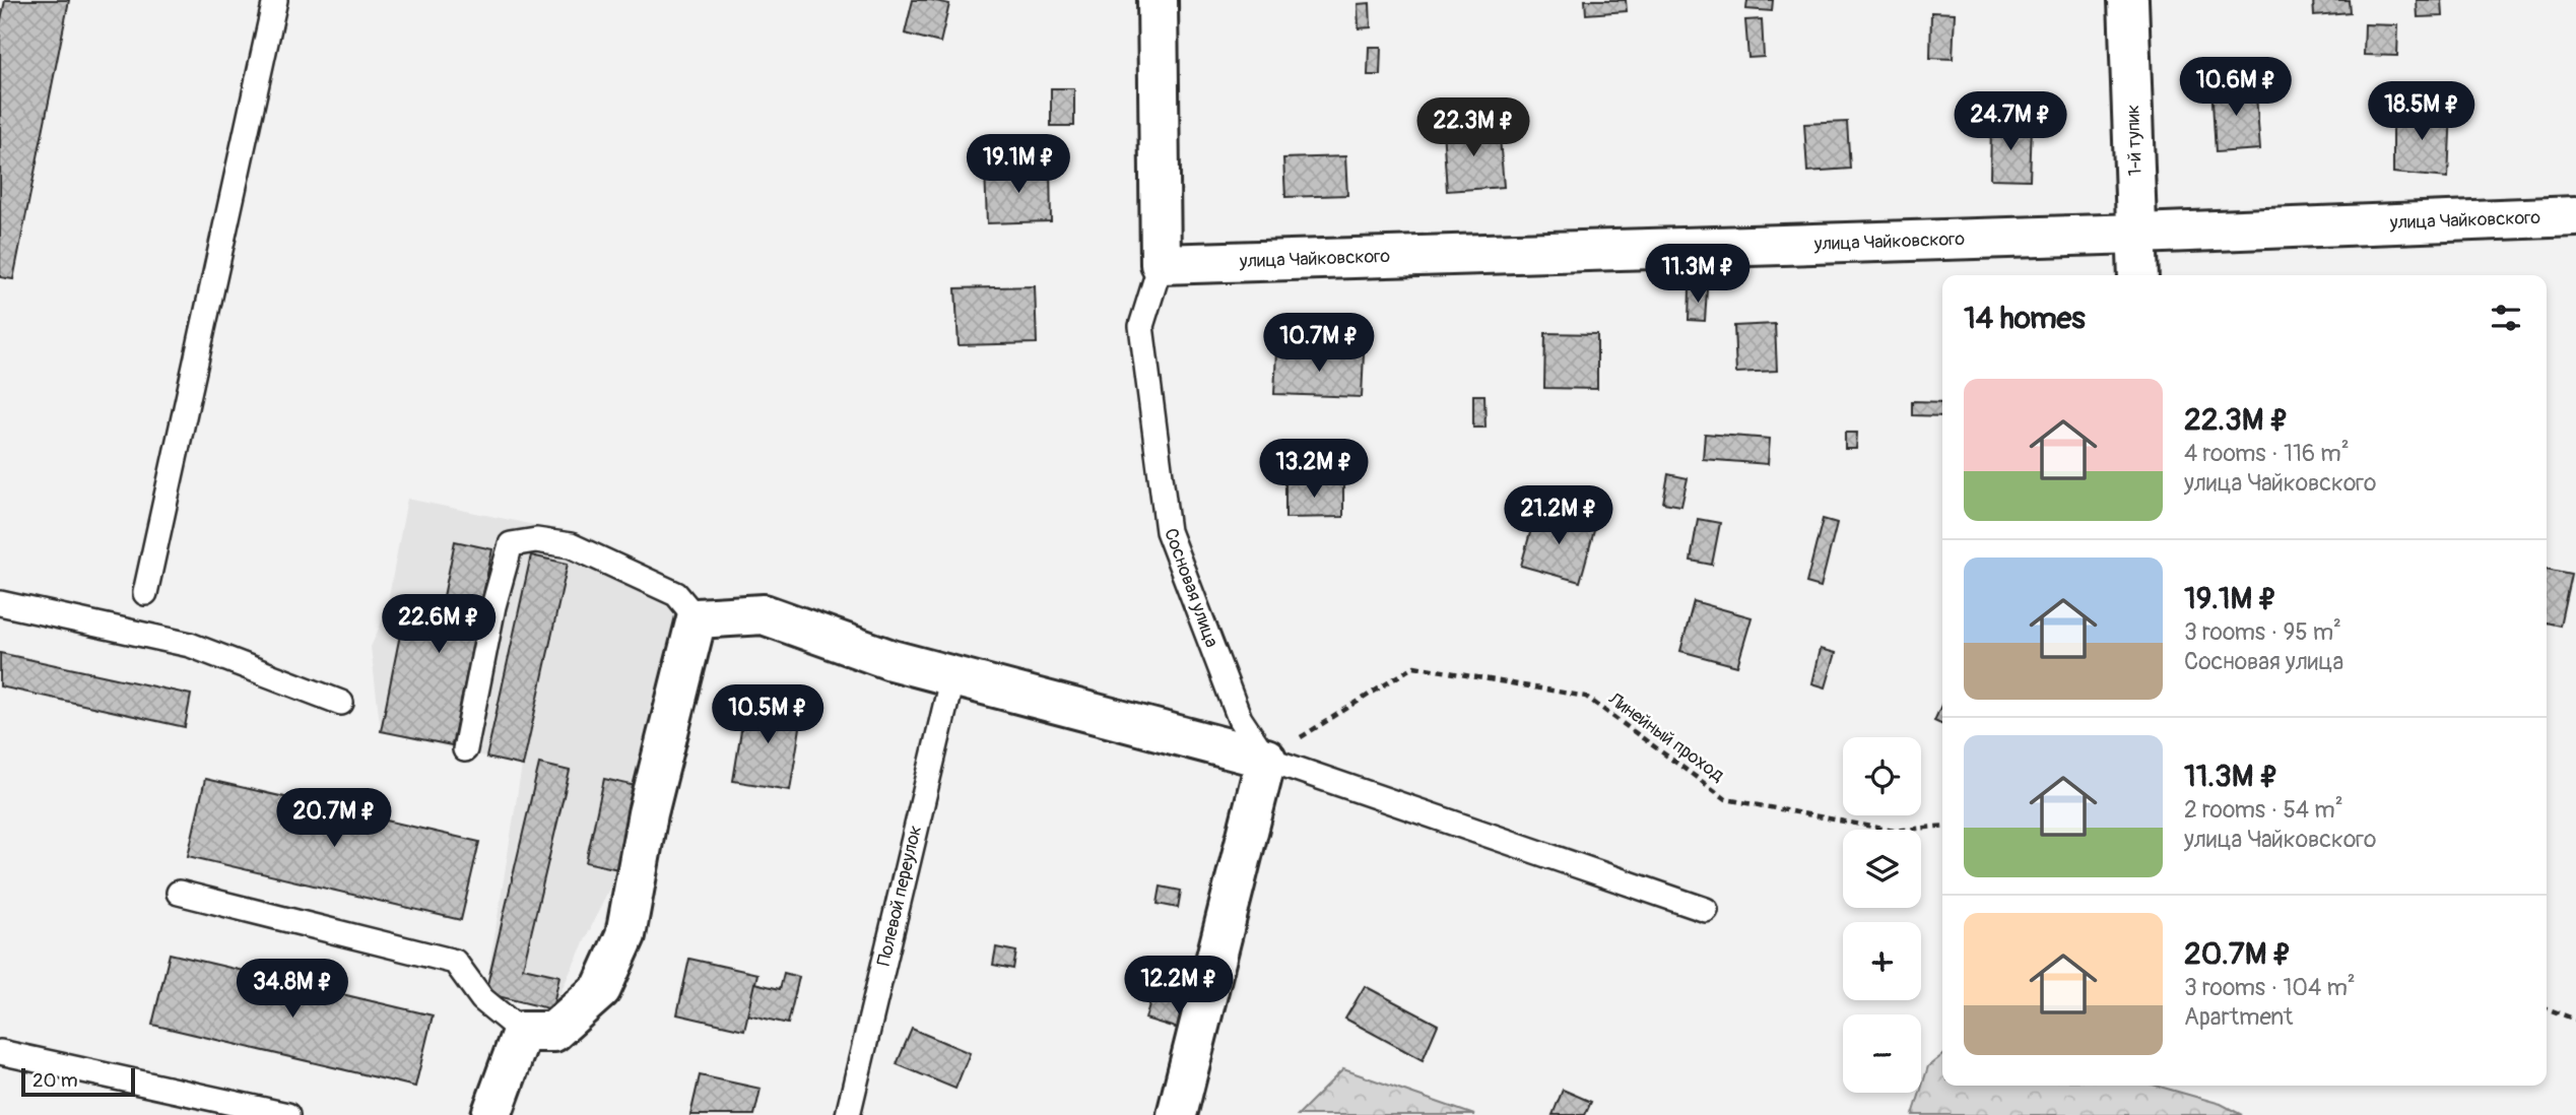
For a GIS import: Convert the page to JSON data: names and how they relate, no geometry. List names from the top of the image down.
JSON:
{
  "streets": {
    "street": ["1-й тупик", "улица Чайковского", "Сосновая улица"],
    "lane": ["Полевой переулок"],
    "path": ["Линейный проход"]
  },
  "crossings": [
    ["1-й тупик", "улица Чайковского"],
    ["улица Чайковского", "Сосновая улица"],
    ["Сосновая улица", "Линейный проход"]
  ],
  "scale_bar": "20 m",
  "page": {
    "price": [
      "10.6M ₽",
      "18.5M ₽",
      "24.7M ₽",
      "22.3M ₽",
      "19.1M ₽",
      "11.3M ₽",
      "10.7M ₽",
      "13.2M ₽",
      "21.2M ₽",
      "22.6M ₽",
      "10.5M ₽",
      "20.7M ₽",
      "12.2M ₽",
      "34.8M ₽"
    ],
    "heading": "14 homes",
    "list": [
      {
        "name": "22.3M ₽",
        "note": "4 rooms · 116 m² · улица Чайковского"
      },
      {
        "name": "19.1M ₽",
        "note": "3 rooms · 95 m² · Сосновая улица"
      },
      {
        "name": "11.3M ₽",
        "note": "2 rooms · 54 m² · улица Чайковского"
      },
      {
        "name": "20.7M ₽",
        "note": "3 rooms · 104 m² · Apartment"
      }
    ],
    "map_buttons": ["+", "−"],
    "scale": "20 m"
  }
}
